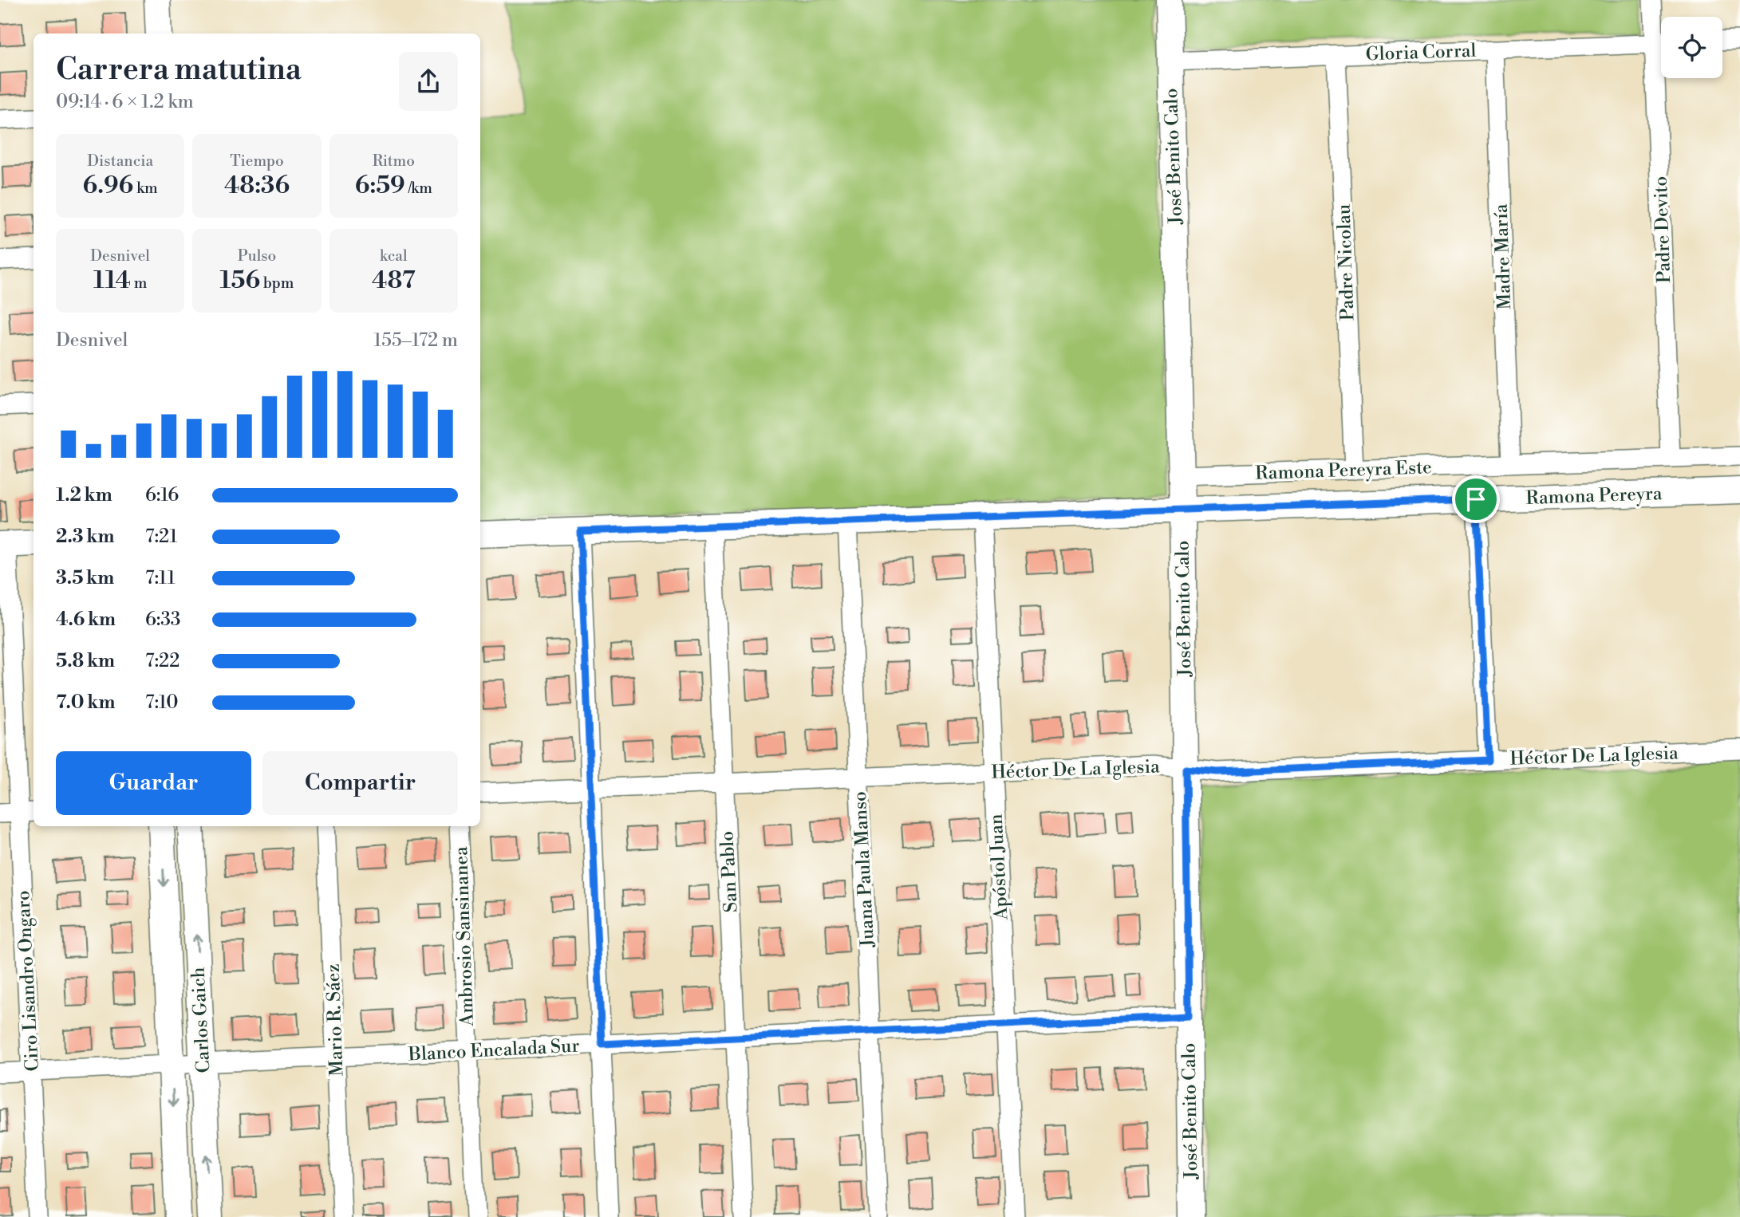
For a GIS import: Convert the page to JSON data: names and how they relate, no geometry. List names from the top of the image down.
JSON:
{
  "streets": {
    "street": [
      "Gloria Corral",
      "José Benito Calo",
      "Padre Devito",
      "Madre María",
      "Padre Nicolau",
      "Ramona Pereyra Este",
      "Ramona Pereyra",
      "Héctor De La Iglesia",
      "Apóstol Juan",
      "Juana Paula Manso",
      "San Pablo",
      "Ambrosio Sansinanea",
      "Ciro Lisandro Ongaro",
      "Carlos Gaich",
      "Mario R. Sáez",
      "Blanco Encalada Sur"
    ]
  },
  "crossings": [
    ["Gloria Corral", "José Benito Calo"],
    ["Gloria Corral", "Madre María"],
    ["Gloria Corral", "Padre Nicolau"],
    ["José Benito Calo", "Ramona Pereyra Este"],
    ["José Benito Calo", "Ramona Pereyra"],
    ["José Benito Calo", "Héctor De La Iglesia"],
    ["José Benito Calo", "Blanco Encalada Sur"],
    ["Padre Devito", "Ramona Pereyra Este"],
    ["Madre María", "Ramona Pereyra Este"],
    ["Padre Nicolau", "Ramona Pereyra Este"],
    ["Ramona Pereyra", "Apóstol Juan"],
    ["Ramona Pereyra", "Juana Paula Manso"],
    ["Ramona Pereyra", "San Pablo"],
    ["Héctor De La Iglesia", "Apóstol Juan"],
    ["Héctor De La Iglesia", "Juana Paula Manso"],
    ["Héctor De La Iglesia", "San Pablo"],
    ["Apóstol Juan", "Blanco Encalada Sur"],
    ["Juana Paula Manso", "Blanco Encalada Sur"],
    ["San Pablo", "Blanco Encalada Sur"],
    ["Ambrosio Sansinanea", "Blanco Encalada Sur"],
    ["Ciro Lisandro Ongaro", "Blanco Encalada Sur"],
    ["Carlos Gaich", "Blanco Encalada Sur"],
    ["Mario R. Sáez", "Blanco Encalada Sur"]
  ],
  "page": {
    "heading": ["Carrera matutina", "09:14 · 6 × 1.2 km"],
    "stats": [
      ["Distancia", "6.96 km"],
      ["Tiempo", "48:36"],
      ["Ritmo", "6:59 /km"],
      ["Desnivel", "114 m"],
      ["Pulso", "156 bpm"],
      ["kcal", "487"]
    ],
    "chart": ["Desnivel", "155–172 m"],
    "list": [
      {
        "name": "1.2 km",
        "note": "6:16"
      },
      {
        "name": "2.3 km",
        "note": "7:21"
      },
      {
        "name": "3.5 km",
        "note": "7:11"
      },
      {
        "name": "4.6 km",
        "note": "6:33"
      },
      {
        "name": "5.8 km",
        "note": "7:22"
      },
      {
        "name": "7.0 km",
        "note": "7:10"
      }
    ],
    "buttons": ["Guardar", "Compartir"]
  }
}
